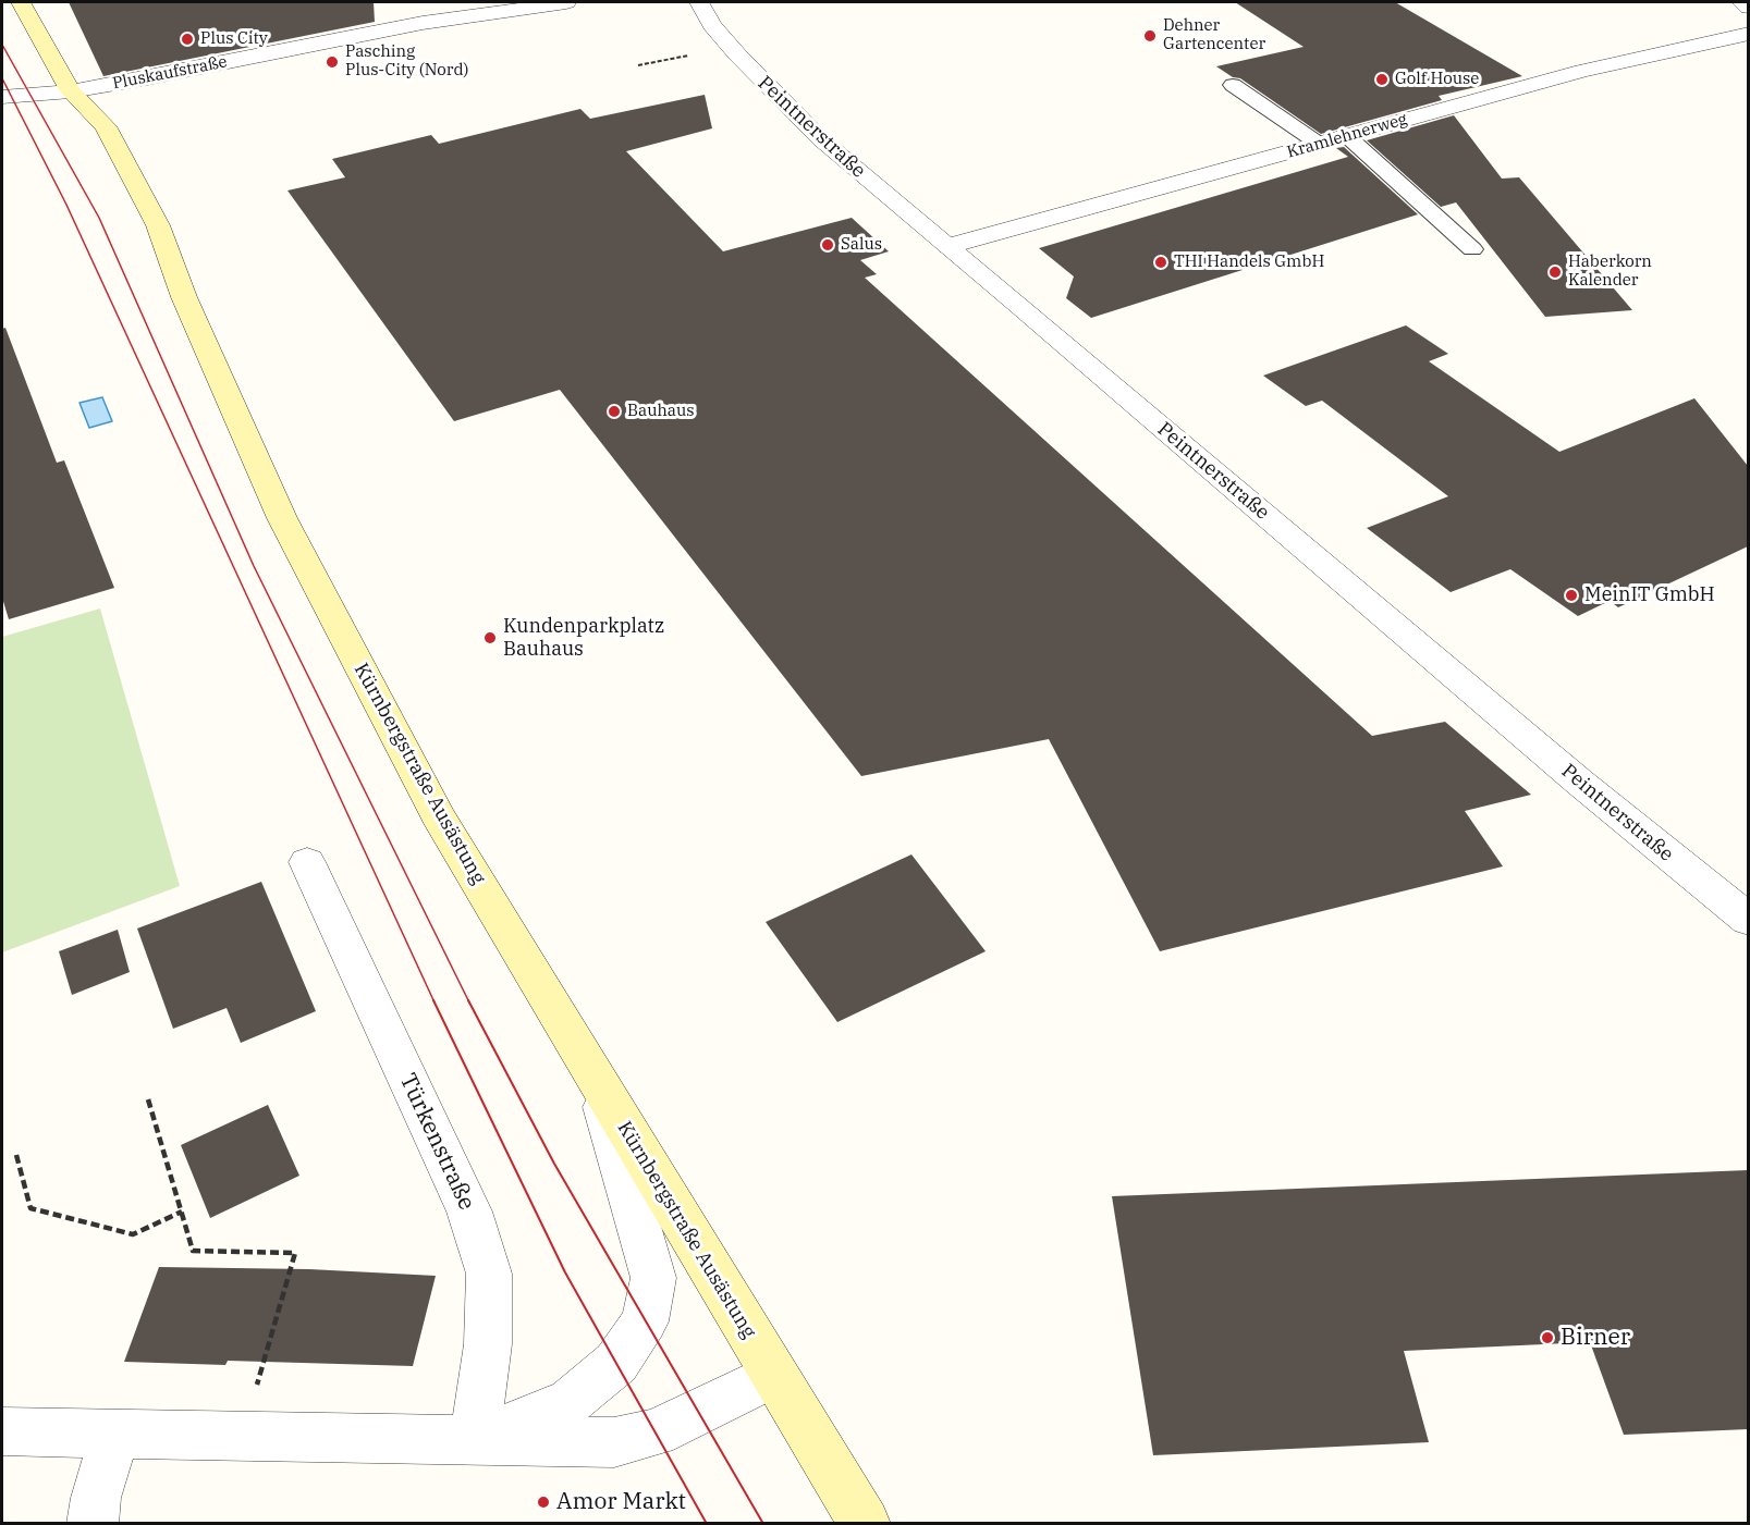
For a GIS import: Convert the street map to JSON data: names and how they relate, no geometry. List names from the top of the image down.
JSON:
{
  "streets": {
    "main road": ["Kürnbergstraße Ausästung"],
    "street": [
      "Pluskaufstraße",
      "Peintnerstraße",
      "Kramlehnerweg",
      "Türkenstraße"
    ]
  },
  "crossings": [
    ["Pluskaufstraße", "Kürnbergstraße Ausästung"],
    ["Peintnerstraße", "Kramlehnerweg"]
  ],
  "places": [
    "Dehner Gartencenter",
    "Plus City",
    "Pasching Plus-City (Nord)",
    "Golf House",
    "Salus",
    "THI Handels GmbH",
    "Haberkorn Kalender",
    "Bauhaus",
    "MeinIT GmbH",
    "Kundenparkplatz Bauhaus",
    "Birner",
    "Amor Markt"
  ]
}
